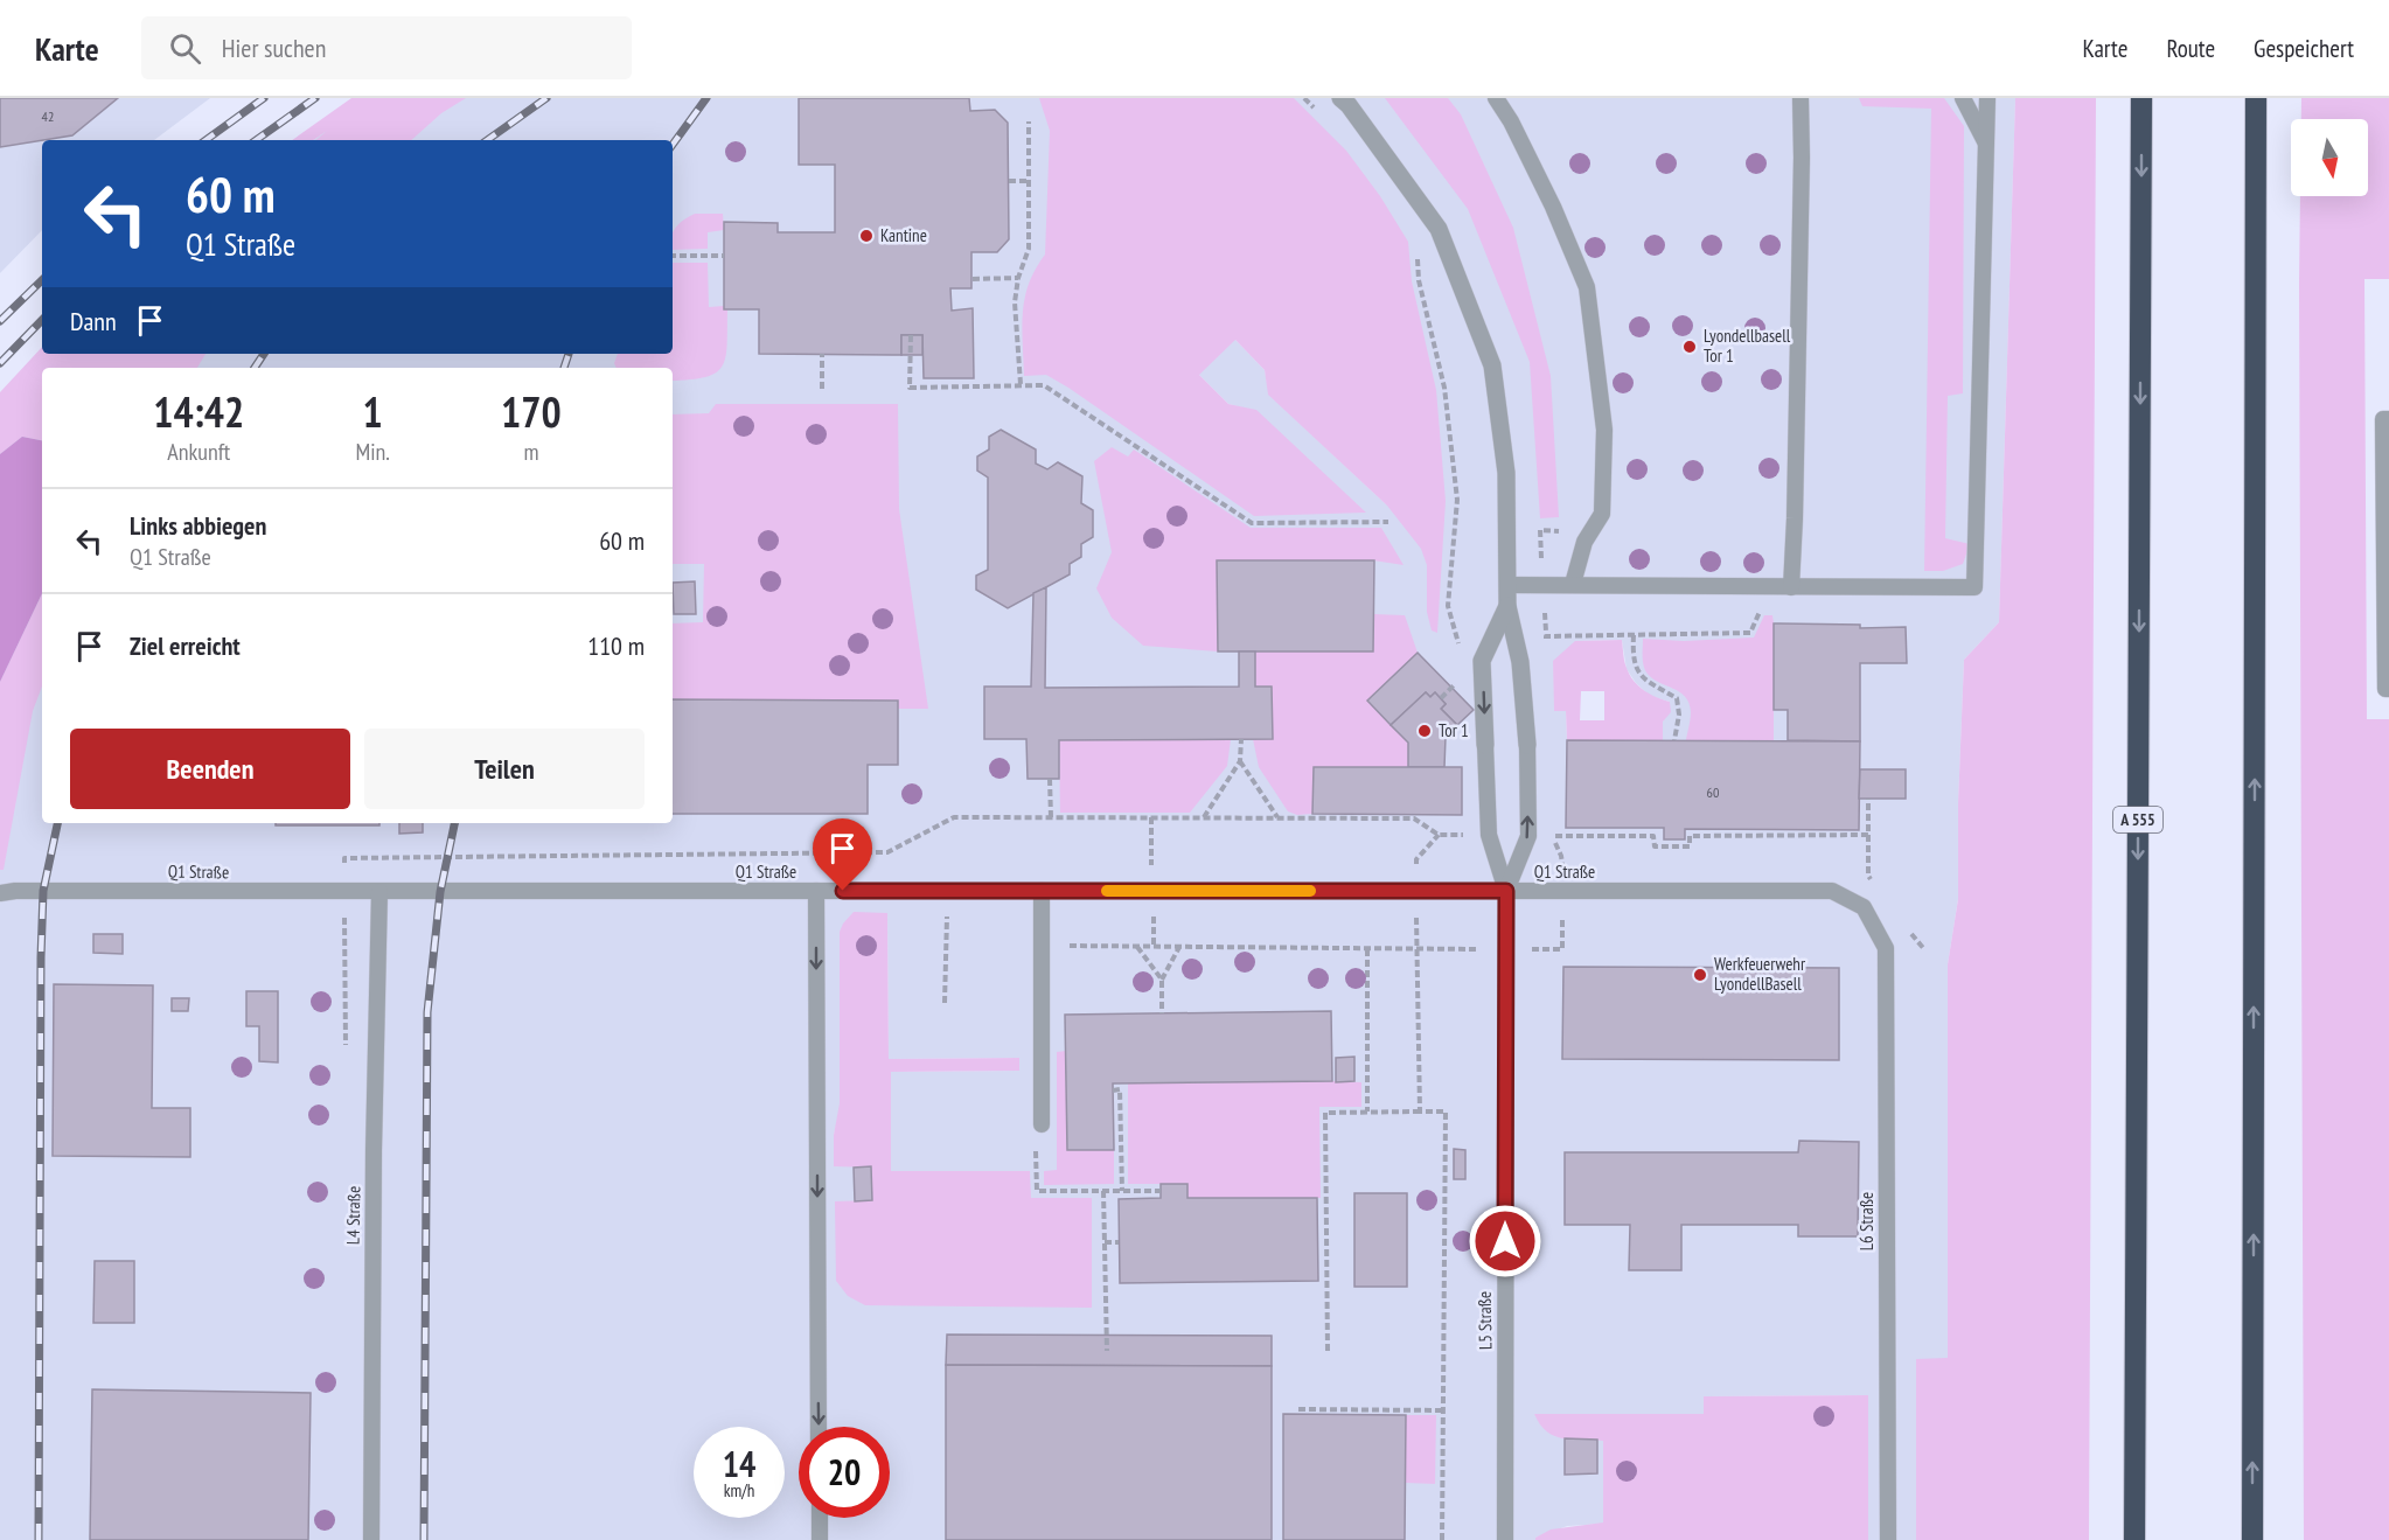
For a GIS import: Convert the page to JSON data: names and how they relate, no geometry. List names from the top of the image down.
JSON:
{
  "streets": {
    "highway": ["A 555"],
    "lane": [
      "Q1 Straße",
      "L4 Straße",
      "L6 Straße",
      "L5 Straße"
    ]
  },
  "crossings": [
    ["Q1 Straße", "L4 Straße"],
    ["Q1 Straße", "L6 Straße"],
    ["Q1 Straße", "L5 Straße"]
  ],
  "places": [
    "Kantine",
    "Lyondellbasell Tor 1",
    "Tor 1",
    "Werkfeuerwehr LyondellBasell"
  ],
  "house_numbers": ["42", "60"],
  "north": "bottom",
  "page": {
    "header": "Karte",
    "search": "Hier suchen",
    "nav": ["Karte", "Route", "Gespeichert"],
    "turn": ["60 m", "Q1 Straße"],
    "then": "Dann",
    "eta": [
      "14:42",
      "Ankunft",
      "1",
      "Min.",
      "170",
      "m"
    ],
    "list": [
      {
        "name": "Links abbiegen",
        "note": "Q1 Straße",
        "value": "60 m"
      },
      {
        "name": "Ziel erreicht",
        "value": "110 m"
      }
    ],
    "buttons": ["Beenden", "Teilen"],
    "speed": "14 km/h",
    "limit": "20"
  }
}
